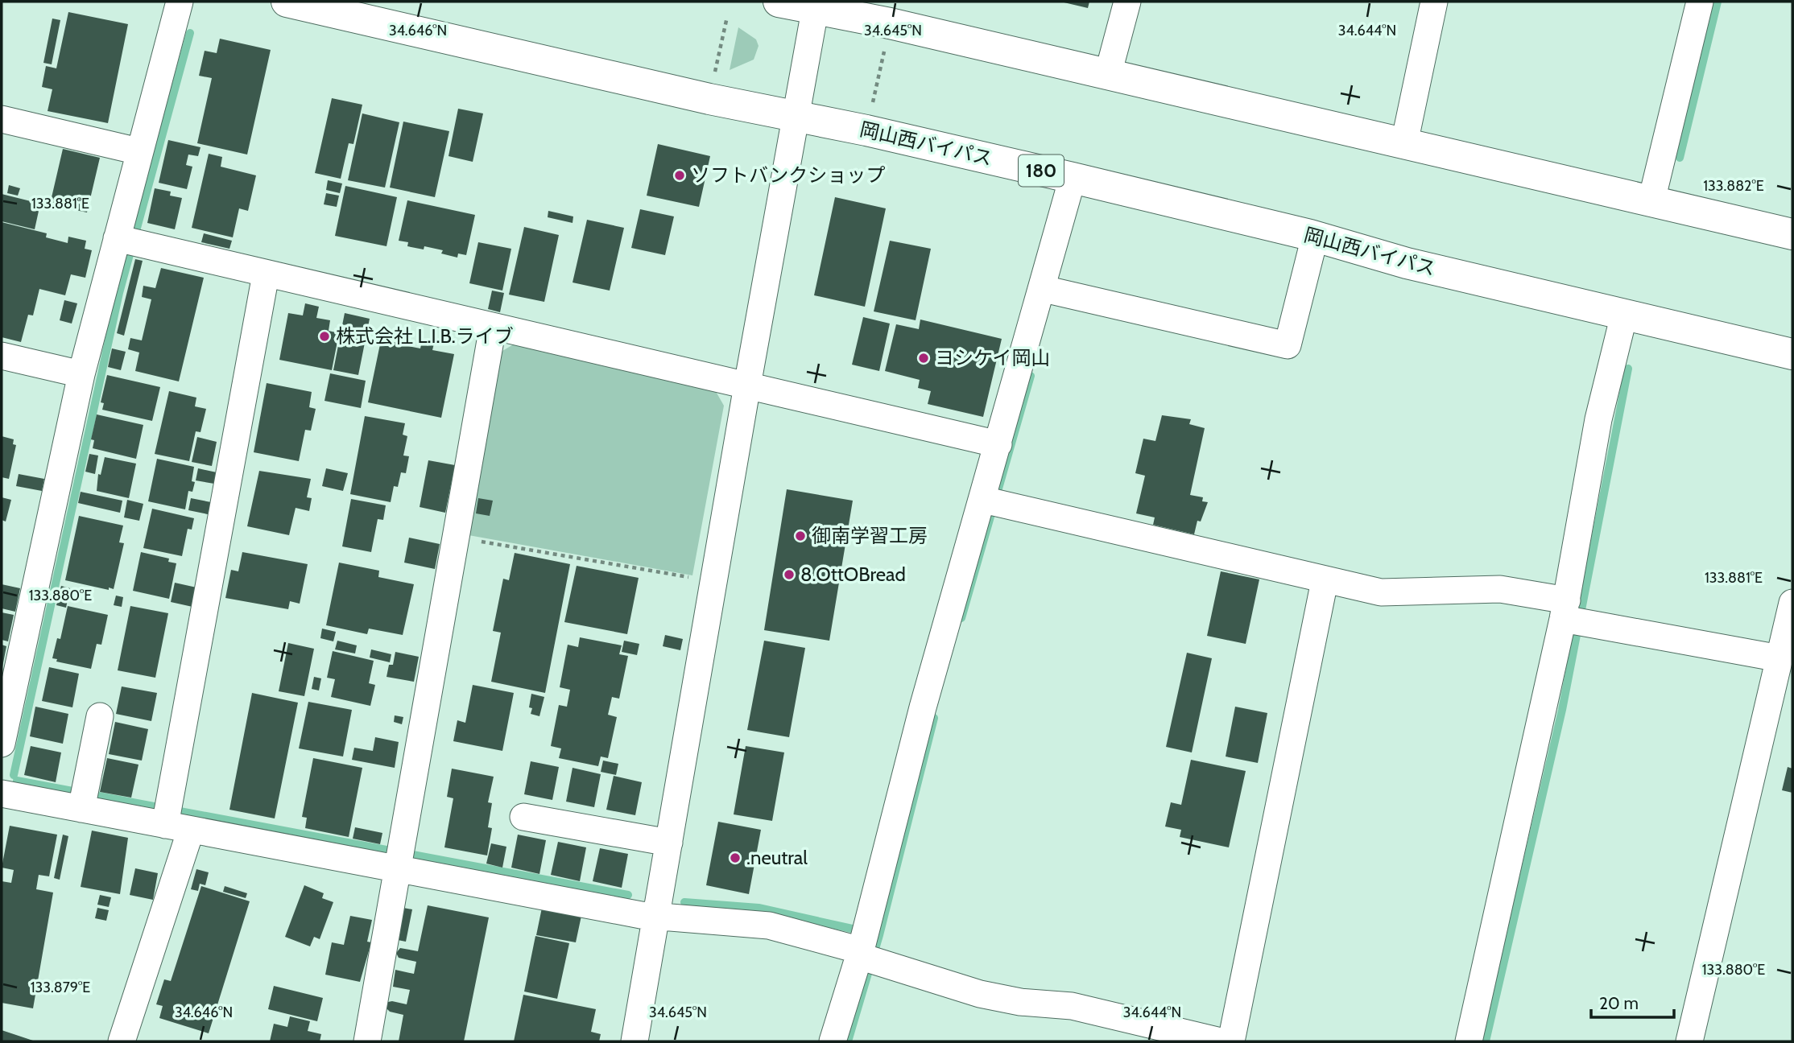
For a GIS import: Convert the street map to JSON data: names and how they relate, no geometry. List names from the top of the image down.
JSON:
{
  "streets": {
    "highway": ["岡山西バイパス", "180"]
  },
  "places": [
    "ソフトバンクショップ",
    "株式会社 L.I.B.ライブ",
    "ヨシケイ岡山",
    "御南学習工房",
    "8.OttOBread",
    ".neutral"
  ],
  "scale_bar": "20 m",
  "coordinates": [
    "34.646°N",
    "34.645°N",
    "34.644°N",
    "133.882°E",
    "133.881°E",
    "133.880°E",
    "133.879°E"
  ]
}
